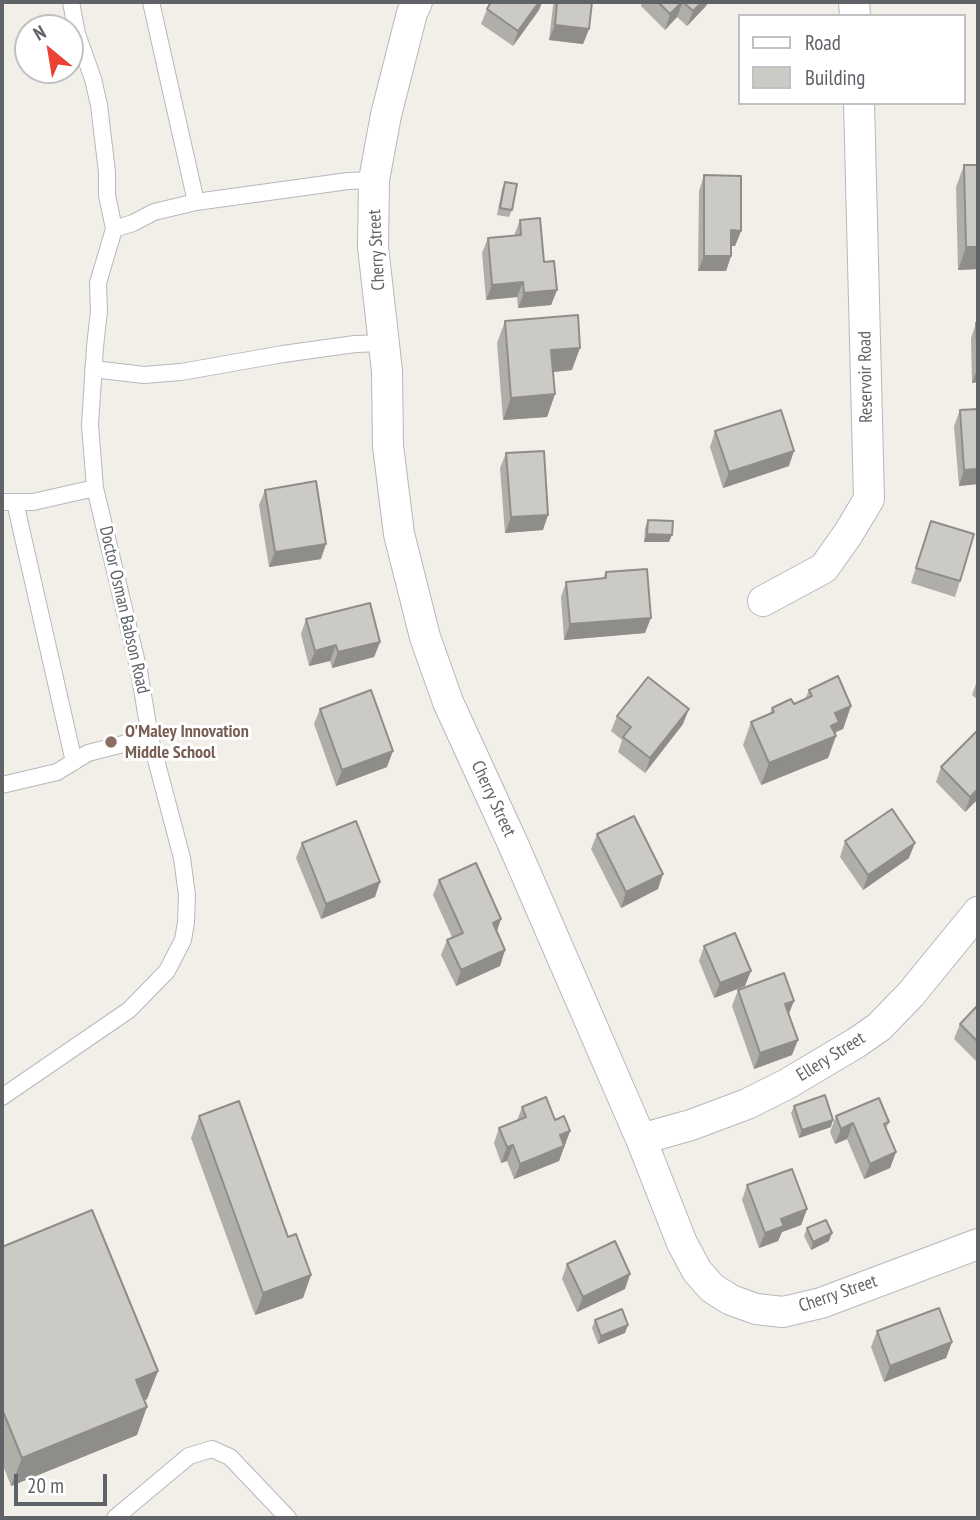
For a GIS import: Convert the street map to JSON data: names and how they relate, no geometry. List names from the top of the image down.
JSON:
{
  "streets": {
    "street": ["Cherry Street", "Reservoir Road", "Ellery Street"],
    "lane": ["Doctor Osman Babson Road"]
  },
  "crossings": [
    ["Cherry Street", "Ellery Street"]
  ],
  "places": ["O'Maley Innovation Middle School"],
  "legend": ["Road", "Building"],
  "scale_bar": "20 m",
  "north": "top left"
}
